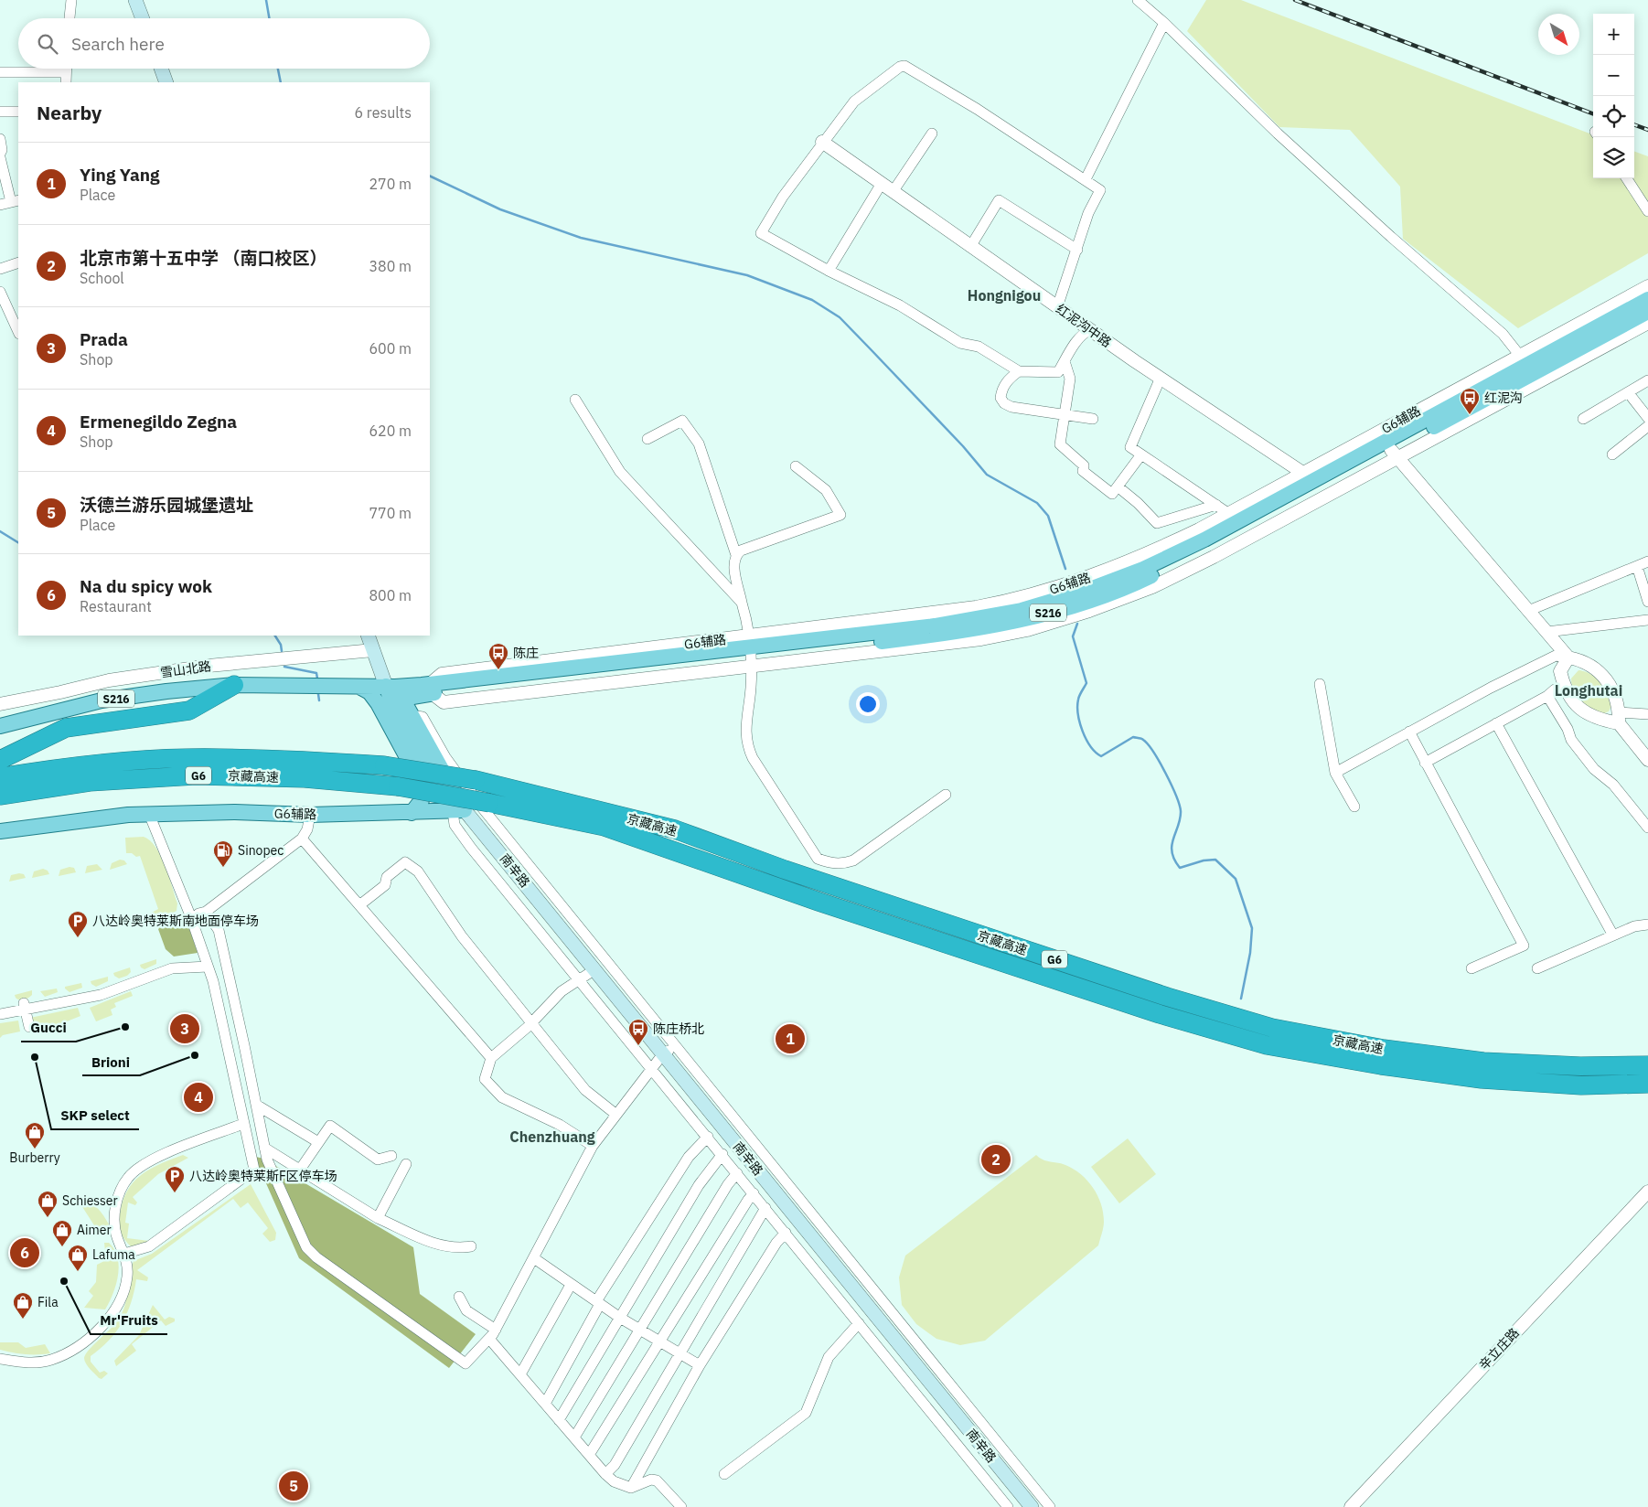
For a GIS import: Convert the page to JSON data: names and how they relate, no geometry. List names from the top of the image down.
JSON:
{
  "streets": {
    "highway": ["G6", "京藏高速"],
    "main road": ["G6辅路", "S216", "南辛路"],
    "street": ["红泥沟中路", "雪山北路", "辛立庄路"]
  },
  "crossings": [
    ["红泥沟中路", "G6辅路"],
    ["G6辅路", "南辛路"]
  ],
  "districts": ["Hongnigou", "Longhutai", "Chenzhuang"],
  "places": {
    "bus stop": ["红泥沟", "陈庄", "陈庄桥北"],
    "fuel station": ["Sinopec"],
    "parking": ["八达岭奥特莱斯南地面停车场", "八达岭奥特莱斯F区停车场"],
    "other": [
      "Gucci",
      "Brioni",
      "SKP select",
      "Mr'Fruits"
    ],
    "shop": [
      "Burberry",
      "Schiesser",
      "Aimer",
      "Lafuma",
      "Fila"
    ]
  },
  "north": "bottom right",
  "page": {
    "map_buttons": ["+", "−"],
    "search": "Search here",
    "heading": ["Nearby", "6 results"],
    "list": [
      {
        "mark": "1",
        "name": "Ying Yang",
        "note": "Place",
        "value": "270 m"
      },
      {
        "mark": "2",
        "name": "北京市第十五中学 （南口校区）",
        "note": "School",
        "value": "380 m"
      },
      {
        "mark": "3",
        "name": "Prada",
        "note": "Shop",
        "value": "600 m"
      },
      {
        "mark": "4",
        "name": "Ermenegildo Zegna",
        "note": "Shop",
        "value": "620 m"
      },
      {
        "mark": "5",
        "name": "沃德兰游乐园城堡遗址",
        "note": "Place",
        "value": "770 m"
      },
      {
        "mark": "6",
        "name": "Na du spicy wok",
        "note": "Restaurant",
        "value": "800 m"
      }
    ],
    "pins": [
      "3",
      "1",
      "4",
      "2",
      "6",
      "5"
    ]
  }
}
